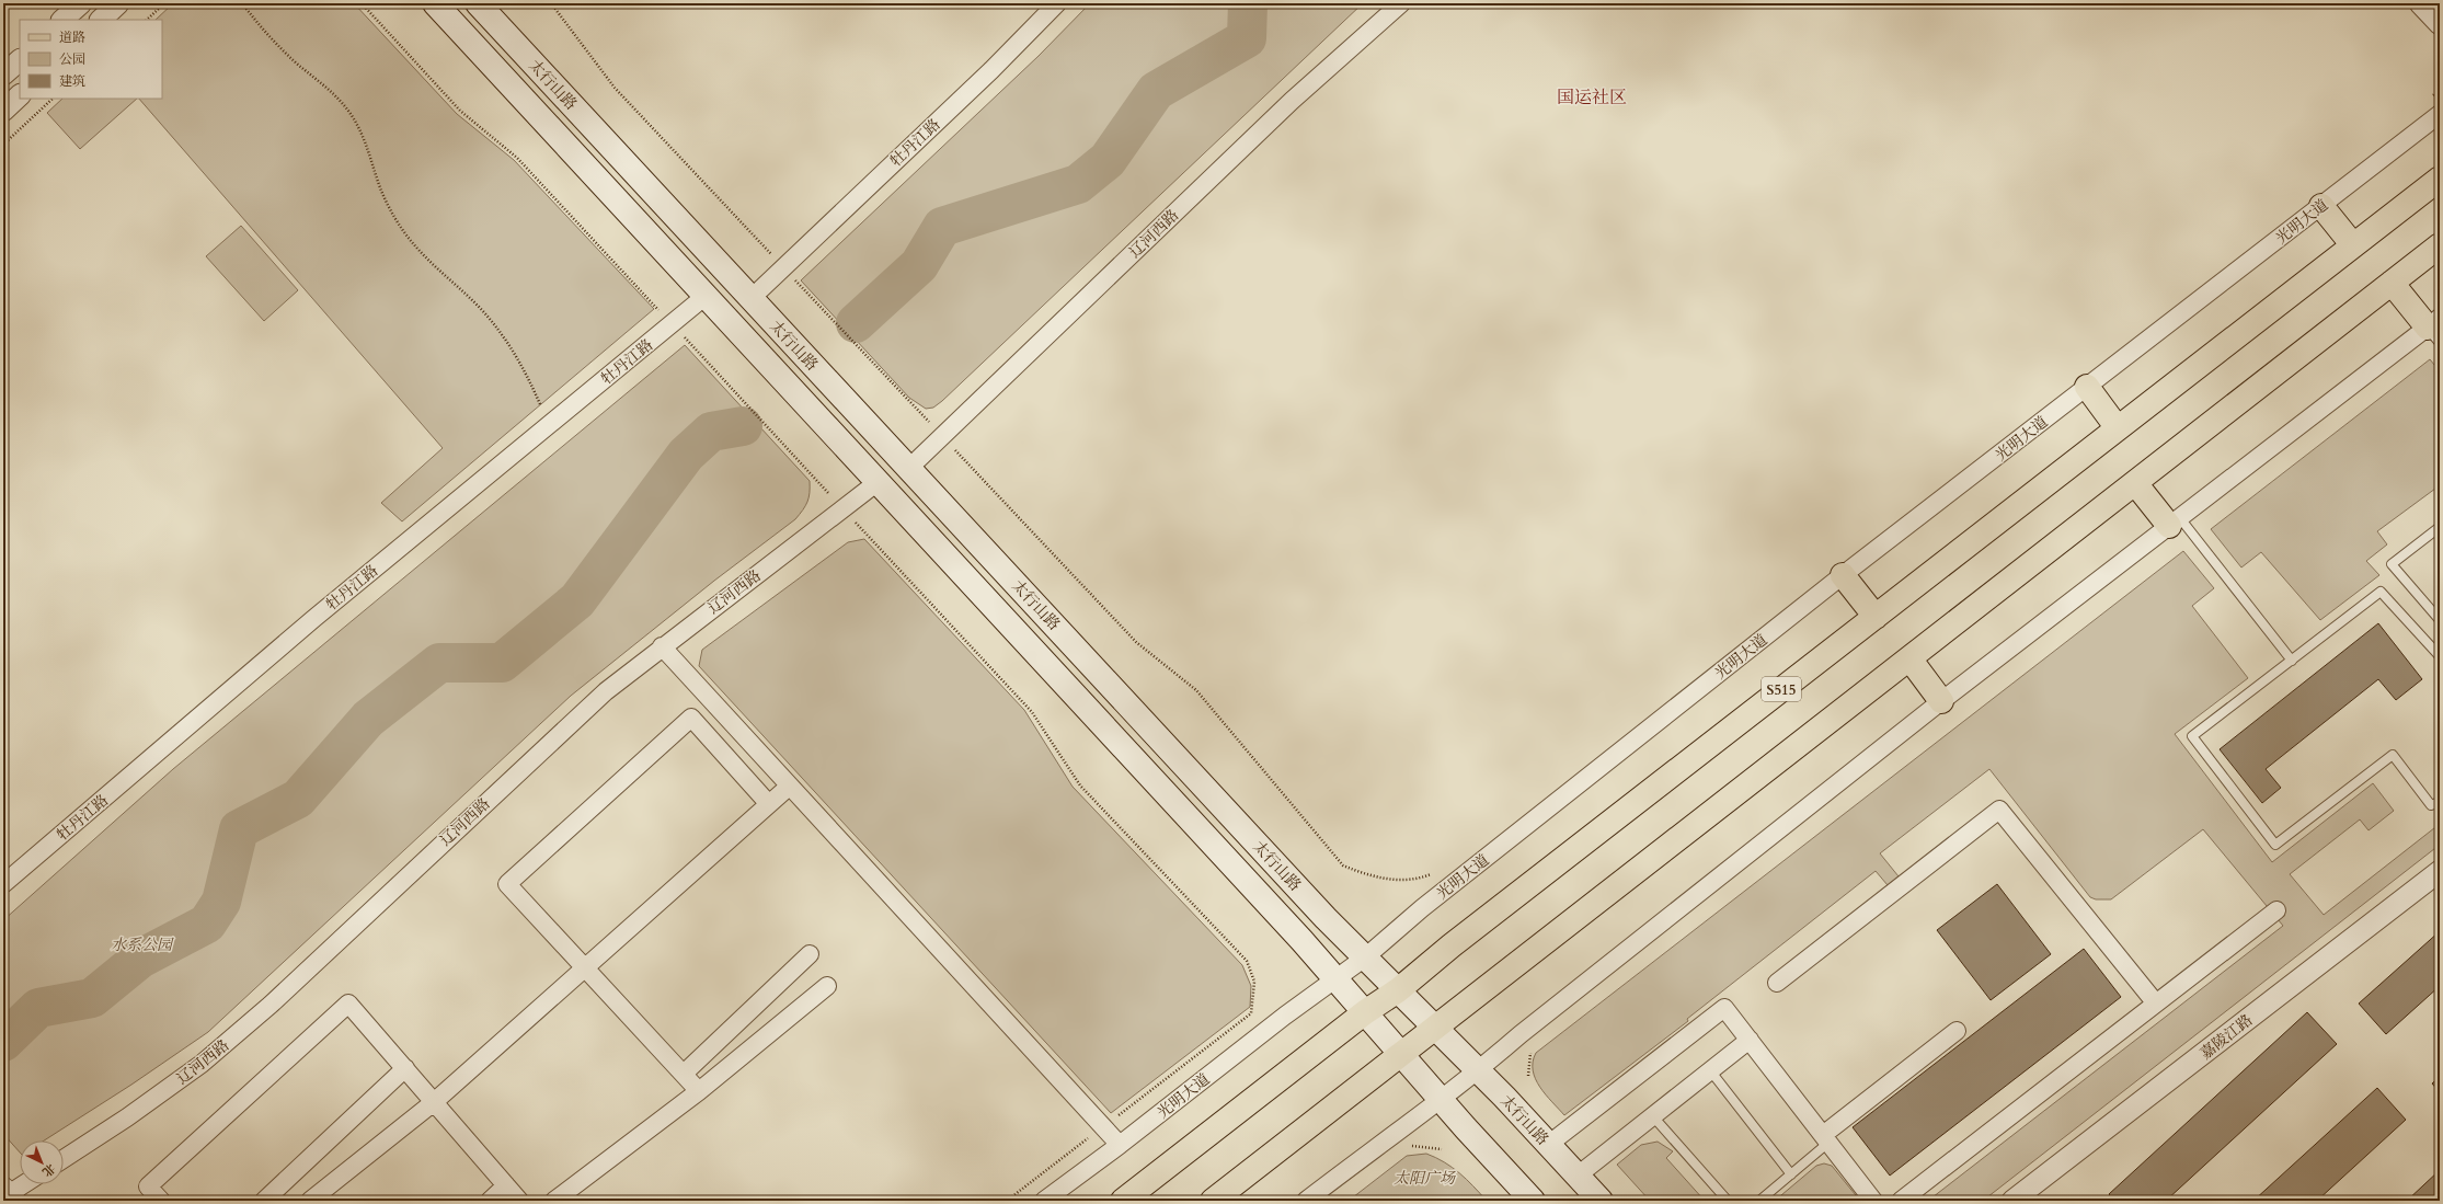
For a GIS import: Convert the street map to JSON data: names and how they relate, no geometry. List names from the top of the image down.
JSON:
{
  "streets": {
    "main road": ["太行山路", "S515"],
    "street": [
      "牡丹江路",
      "光明大道",
      "辽河西路",
      "嘉陵江路"
    ]
  },
  "crossings": [
    ["太行山路", "牡丹江路"],
    ["太行山路", "光明大道"],
    ["太行山路", "辽河西路"],
    ["太行山路", "S515"]
  ],
  "districts": ["国运社区"],
  "parks": ["水系公园", "太阳广场"],
  "legend": ["道路", "公园", "建筑"],
  "north": "bottom right"
}
